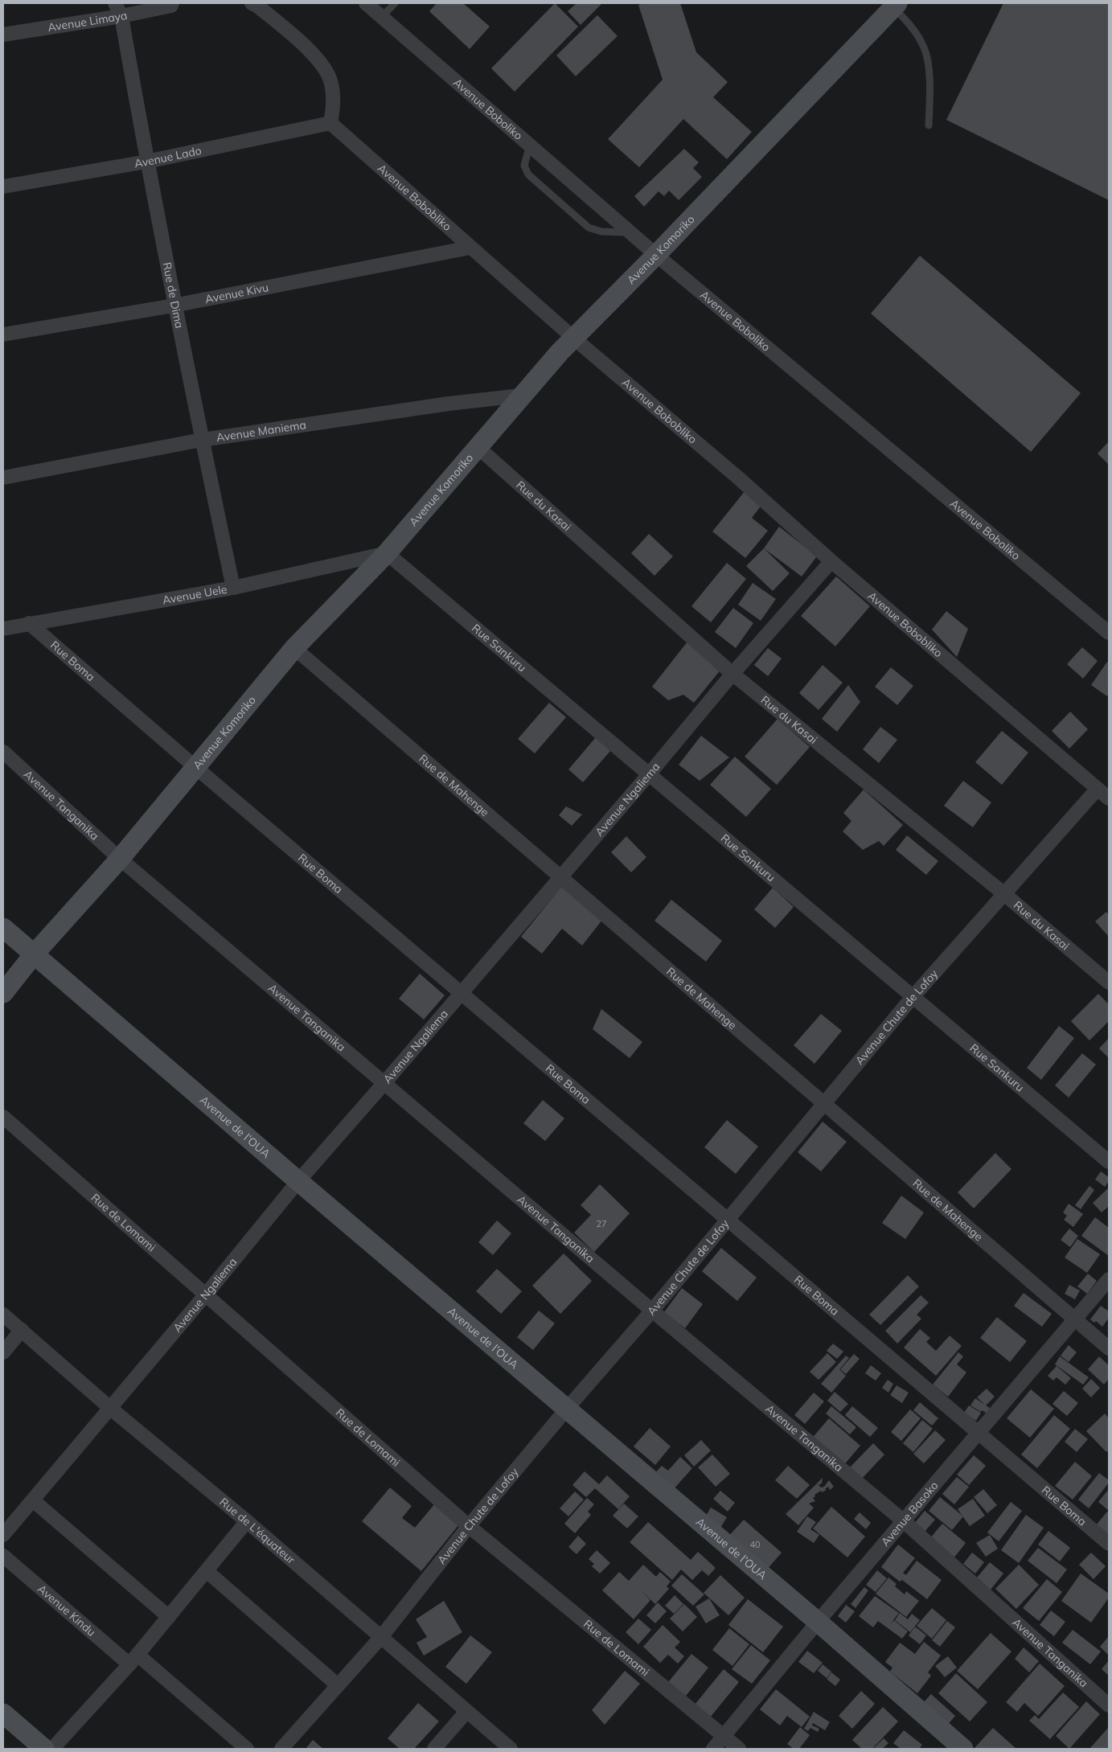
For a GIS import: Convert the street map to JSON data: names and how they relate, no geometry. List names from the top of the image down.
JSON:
{
  "streets": {
    "street": [
      "Avenue Limaya",
      "Avenue Boboliko",
      "Avenue Lado",
      "Avenue Bobobliko",
      "Avenue Komoriko",
      "Avenue Kivu",
      "Rue de Dima",
      "Avenue Maniema",
      "Rue du Kasai",
      "Avenue Uele",
      "Rue Sankuru",
      "Rue Boma",
      "Rue de Mahenge",
      "Avenue Ngaliema",
      "Avenue Tanganika",
      "Avenue Chute de Lofoy",
      "Avenue de l’OUA",
      "Rue de Lomami",
      "Avenue Basoko",
      "Rue de L'équateur",
      "Avenue Kindu"
    ]
  },
  "crossings": [
    ["Avenue Limaya", "Rue de Dima"],
    ["Avenue Boboliko", "Avenue Komoriko"],
    ["Avenue Lado", "Avenue Bobobliko"],
    ["Avenue Lado", "Rue de Dima"],
    ["Avenue Bobobliko", "Avenue Komoriko"],
    ["Avenue Bobobliko", "Avenue Kivu"],
    ["Avenue Bobobliko", "Avenue Ngaliema"],
    ["Avenue Bobobliko", "Avenue Chute de Lofoy"],
    ["Avenue Komoriko", "Avenue Maniema"],
    ["Avenue Komoriko", "Rue du Kasai"],
    ["Avenue Komoriko", "Avenue Uele"],
    ["Avenue Komoriko", "Rue Sankuru"],
    ["Avenue Komoriko", "Rue Boma"],
    ["Avenue Komoriko", "Rue de Mahenge"],
    ["Avenue Komoriko", "Avenue Tanganika"],
    ["Avenue Komoriko", "Avenue de l’OUA"],
    ["Avenue Kivu", "Rue de Dima"],
    ["Rue de Dima", "Avenue Maniema"],
    ["Rue de Dima", "Avenue Uele"],
    ["Rue du Kasai", "Avenue Ngaliema"],
    ["Rue du Kasai", "Avenue Chute de Lofoy"],
    ["Avenue Uele", "Rue Sankuru"],
    ["Avenue Uele", "Rue Boma"],
    ["Rue Sankuru", "Avenue Ngaliema"],
    ["Rue Sankuru", "Avenue Chute de Lofoy"],
    ["Rue Boma", "Avenue Ngaliema"],
    ["Rue Boma", "Avenue Chute de Lofoy"],
    ["Rue Boma", "Avenue Basoko"],
    ["Rue de Mahenge", "Avenue Ngaliema"],
    ["Rue de Mahenge", "Avenue Chute de Lofoy"],
    ["Rue de Mahenge", "Avenue Basoko"],
    ["Avenue Ngaliema", "Avenue Tanganika"],
    ["Avenue Ngaliema", "Avenue de l’OUA"],
    ["Avenue Ngaliema", "Rue de Lomami"],
    ["Avenue Ngaliema", "Rue de L'équateur"],
    ["Avenue Tanganika", "Avenue Chute de Lofoy"],
    ["Avenue Tanganika", "Avenue Basoko"],
    ["Avenue Chute de Lofoy", "Avenue de l’OUA"],
    ["Avenue Chute de Lofoy", "Rue de Lomami"],
    ["Avenue Chute de Lofoy", "Rue de L'équateur"],
    ["Avenue de l’OUA", "Avenue Basoko"],
    ["Rue de Lomami", "Avenue Basoko"]
  ],
  "house_numbers": ["27", "40"]
}
